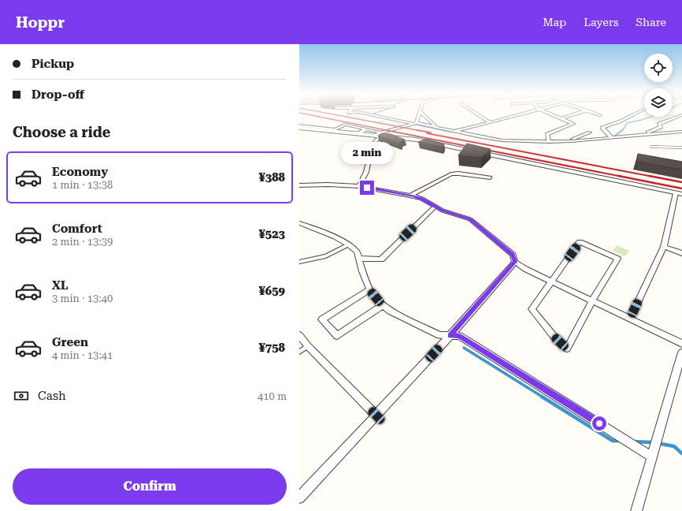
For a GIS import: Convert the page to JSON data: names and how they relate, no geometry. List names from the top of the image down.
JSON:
{
  "page": {
    "header": "Hoppr",
    "nav": ["Map", "Layers", "Share"],
    "banner": ["Pickup", "Drop-off"],
    "heading": "Choose a ride",
    "bubble": "2 min",
    "list": [
      {
        "name": "Economy",
        "note": "1 min · 13:38",
        "value": "¥388"
      },
      {
        "name": "Comfort",
        "note": "2 min · 13:39",
        "value": "¥523"
      },
      {
        "name": "XL",
        "note": "3 min · 13:40",
        "value": "¥659"
      },
      {
        "name": "Green",
        "note": "4 min · 13:41",
        "value": "¥758"
      }
    ],
    "pay": ["Cash", "410 m"],
    "buttons": "Confirm"
  }
}
